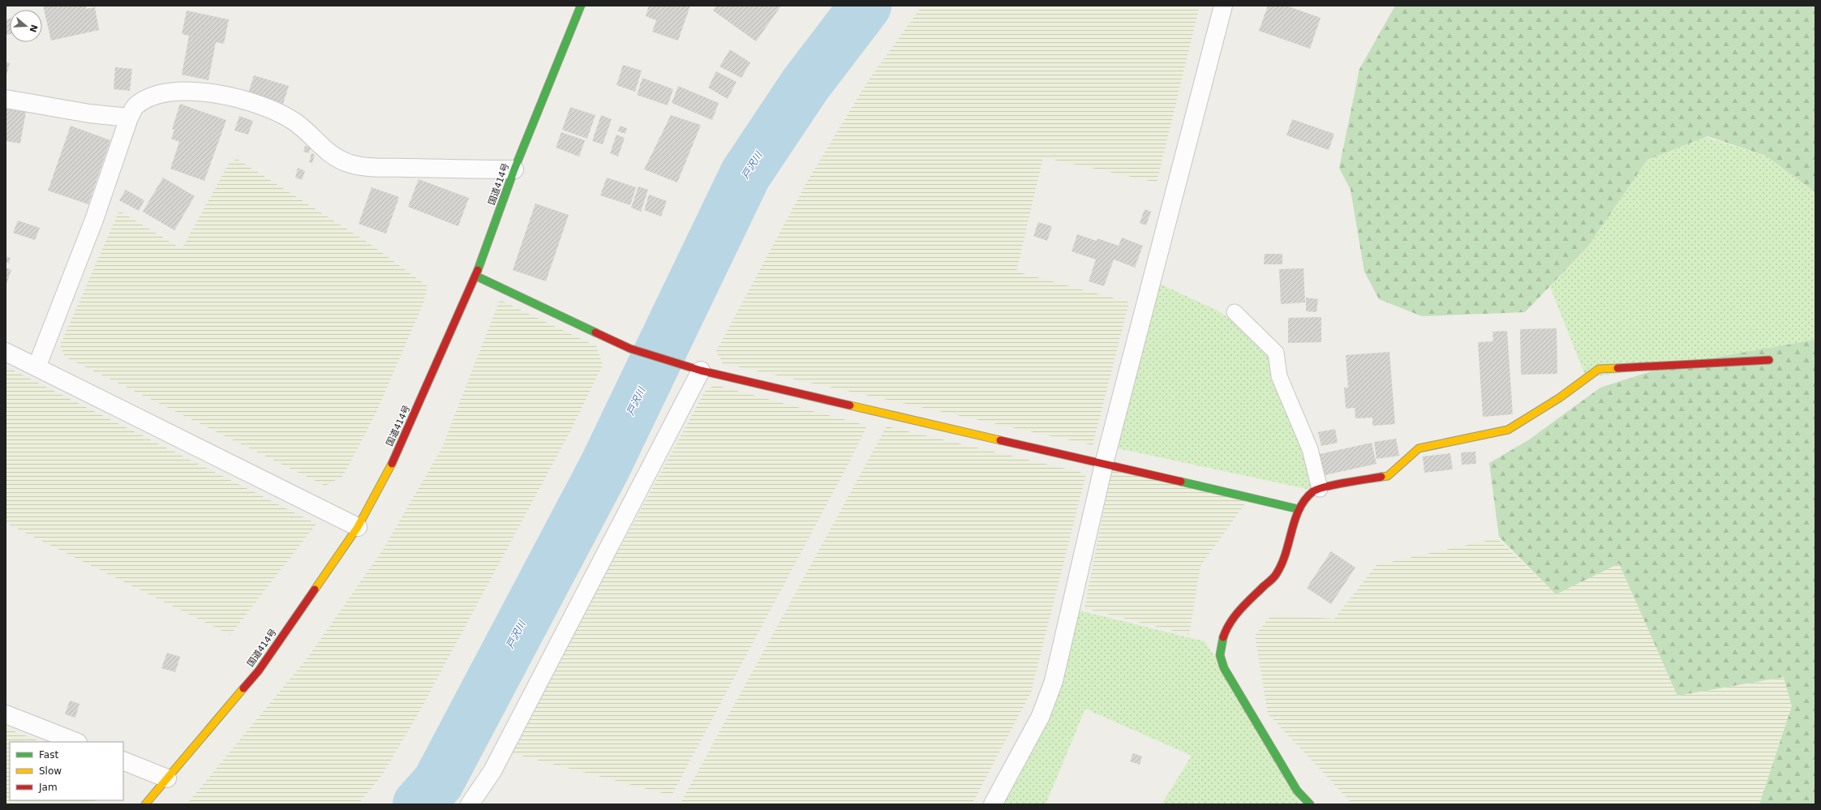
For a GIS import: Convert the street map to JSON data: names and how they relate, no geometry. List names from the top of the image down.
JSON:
{
  "streets": {
    "main road": ["国道414号"]
  },
  "water": ["戸沢川"],
  "legend": ["Fast", "Slow", "Jam"],
  "north": "right"
}
